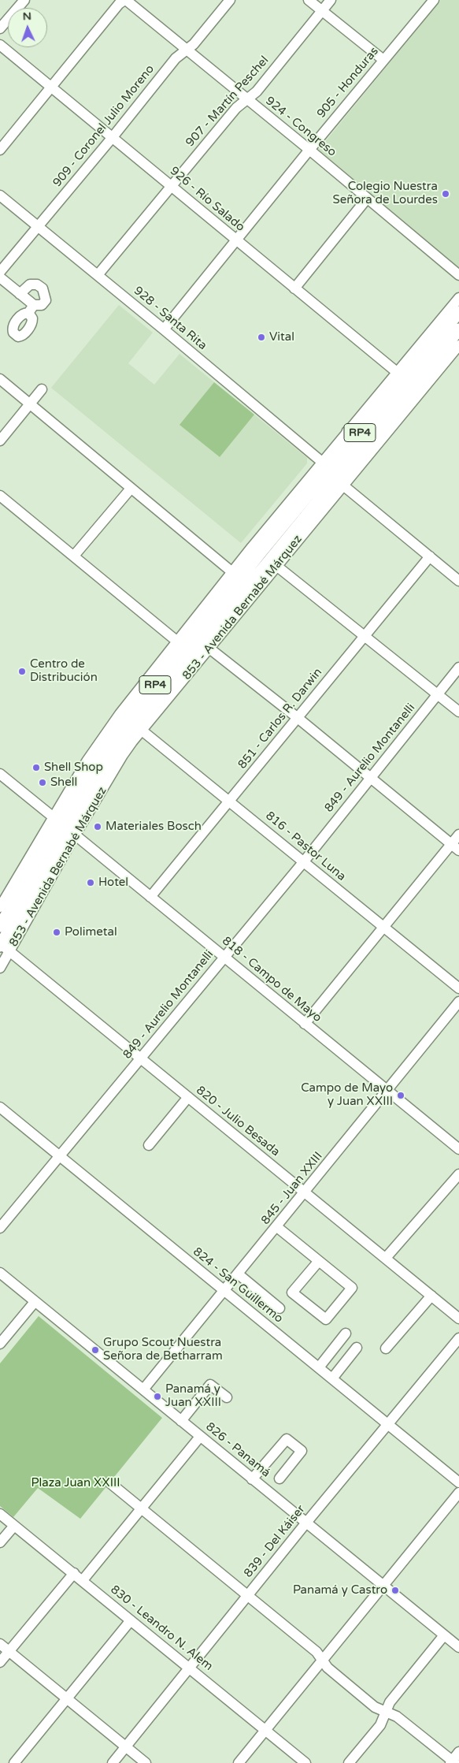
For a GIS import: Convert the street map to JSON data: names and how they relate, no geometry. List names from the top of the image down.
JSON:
{
  "streets": {
    "main road": ["RP4", "853 - Avenida Bernabé Márquez"],
    "street": [
      "905 - Honduras",
      "907 - Martín Peschel",
      "909 - Coronel Julio Moreno",
      "924 - Congreso",
      "926 - Río Salado",
      "928 - Santa Rita",
      "851 - Carlos R. Darwin",
      "849 - Aurelio Montanelli",
      "816 - Pastor Luna",
      "818 - Campo de Mayo",
      "820 - Julio Besada",
      "845 - Juan XXIII",
      "824 - San Guillermo",
      "826 - Panamá",
      "839 - Del Káiser",
      "830 - Leandro N. Alem"
    ]
  },
  "crossings": [
    ["905 - Honduras", "924 - Congreso"],
    ["905 - Honduras", "926 - Río Salado"],
    ["905 - Honduras", "928 - Santa Rita"],
    ["907 - Martín Peschel", "924 - Congreso"],
    ["907 - Martín Peschel", "926 - Río Salado"],
    ["907 - Martín Peschel", "928 - Santa Rita"],
    ["909 - Coronel Julio Moreno", "924 - Congreso"],
    ["909 - Coronel Julio Moreno", "926 - Río Salado"],
    ["909 - Coronel Julio Moreno", "928 - Santa Rita"],
    ["926 - Río Salado", "853 - Avenida Bernabé Márquez"],
    ["928 - Santa Rita", "853 - Avenida Bernabé Márquez"],
    ["853 - Avenida Bernabé Márquez", "816 - Pastor Luna"],
    ["853 - Avenida Bernabé Márquez", "818 - Campo de Mayo"],
    ["853 - Avenida Bernabé Márquez", "820 - Julio Besada"],
    ["851 - Carlos R. Darwin", "816 - Pastor Luna"],
    ["851 - Carlos R. Darwin", "818 - Campo de Mayo"],
    ["849 - Aurelio Montanelli", "816 - Pastor Luna"],
    ["849 - Aurelio Montanelli", "818 - Campo de Mayo"],
    ["849 - Aurelio Montanelli", "820 - Julio Besada"],
    ["849 - Aurelio Montanelli", "824 - San Guillermo"],
    ["818 - Campo de Mayo", "845 - Juan XXIII"],
    ["820 - Julio Besada", "845 - Juan XXIII"],
    ["845 - Juan XXIII", "824 - San Guillermo"],
    ["845 - Juan XXIII", "826 - Panamá"],
    ["824 - San Guillermo", "839 - Del Káiser"],
    ["826 - Panamá", "839 - Del Káiser"],
    ["839 - Del Káiser", "830 - Leandro N. Alem"]
  ],
  "parks": ["Plaza Juan XXIII"],
  "places": [
    "Colegio Nuestra Señora de Lourdes",
    "Vital",
    "Centro de Distribución",
    "Shell Shop",
    "Shell",
    "Materiales Bosch",
    "Hotel",
    "Polimetal",
    "Campo de Mayo y Juan XXIII",
    "Grupo Scout Nuestra Señora de Betharram",
    "Panamá y Juan XXIII",
    "Panamá y Castro"
  ],
  "north": "top"
}
